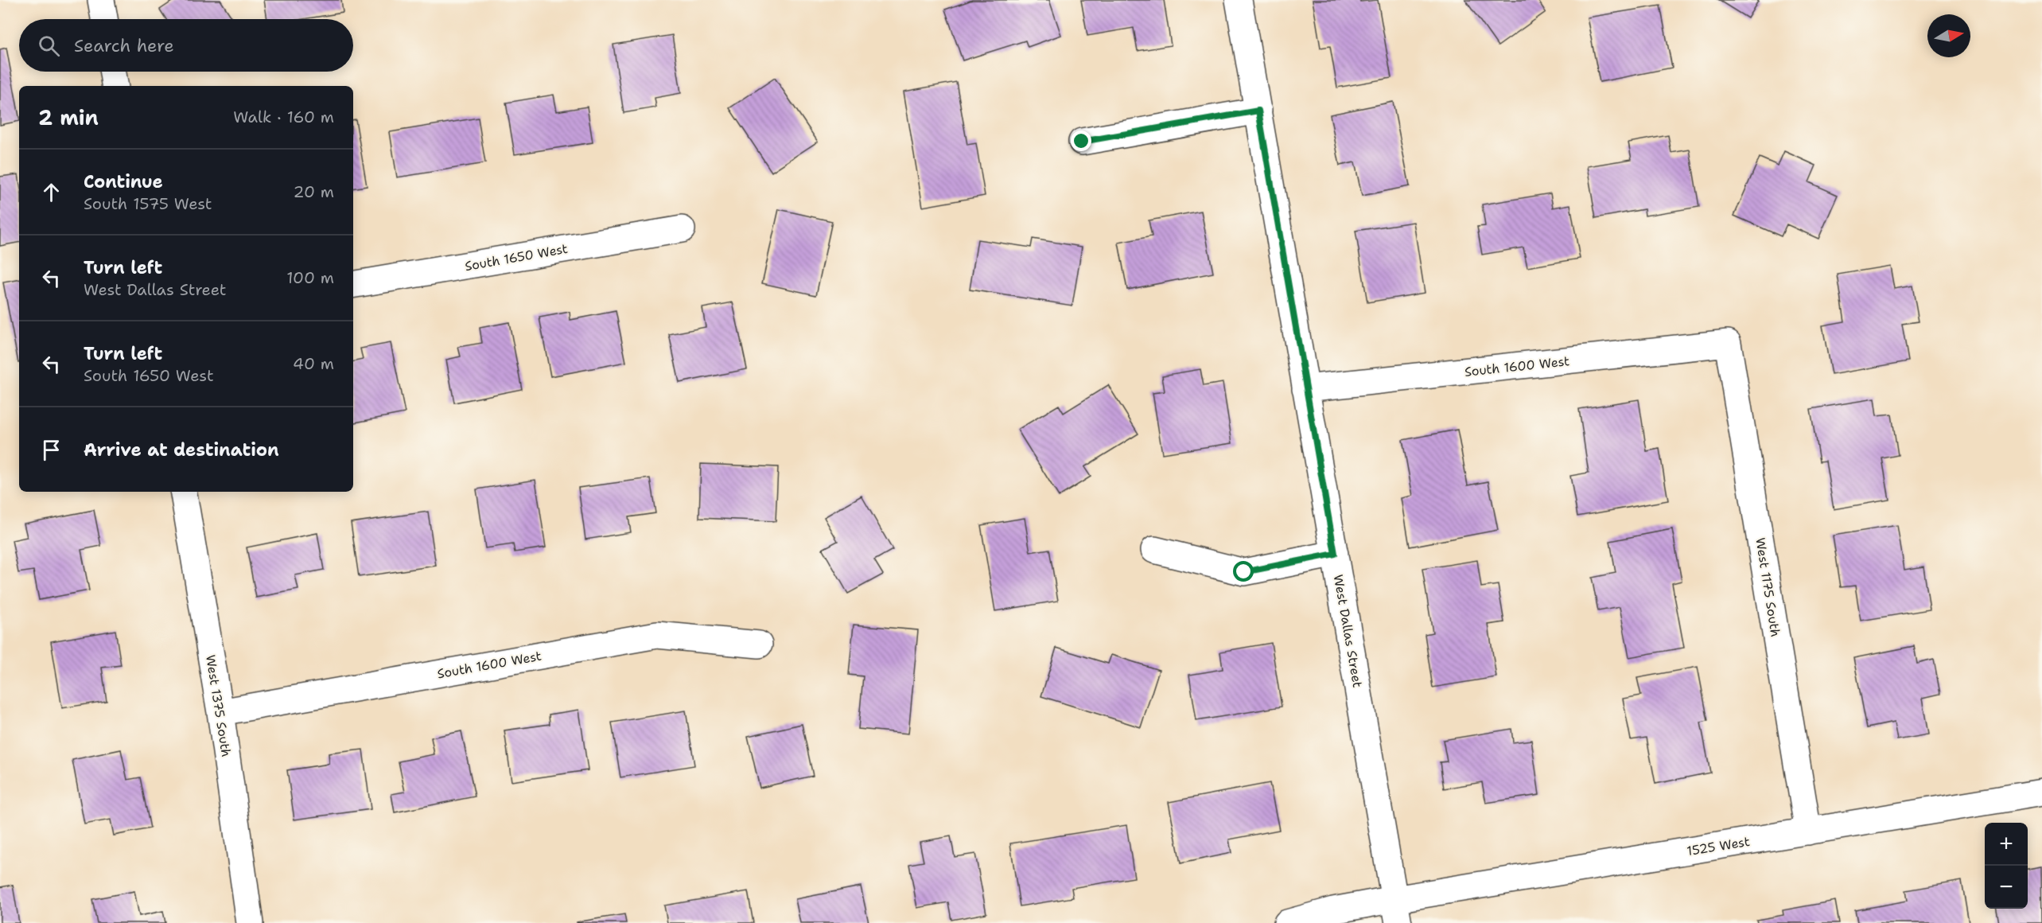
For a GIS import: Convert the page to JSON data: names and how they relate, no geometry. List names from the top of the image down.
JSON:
{
  "streets": {
    "street": [
      "South 1650 West",
      "South 1600 West",
      "West 1175 South",
      "West Dallas Street",
      "West 1375 South",
      "1525 West"
    ]
  },
  "crossings": [
    ["South 1600 West", "West 1175 South"],
    ["South 1600 West", "West Dallas Street"],
    ["South 1600 West", "West 1375 South"],
    ["West 1175 South", "1525 West"],
    ["West Dallas Street", "1525 West"]
  ],
  "north": "right",
  "page": {
    "search": "Search here",
    "heading": ["2 min", "Walk · 160 m"],
    "list": [
      ["Continue", "South 1575 West", "20 m"],
      ["Turn left", "West Dallas Street", "100 m"],
      ["Turn left", "South 1650 West", "40 m"],
      "Arrive at destination"
    ],
    "map_buttons": ["+", "−"]
  }
}
